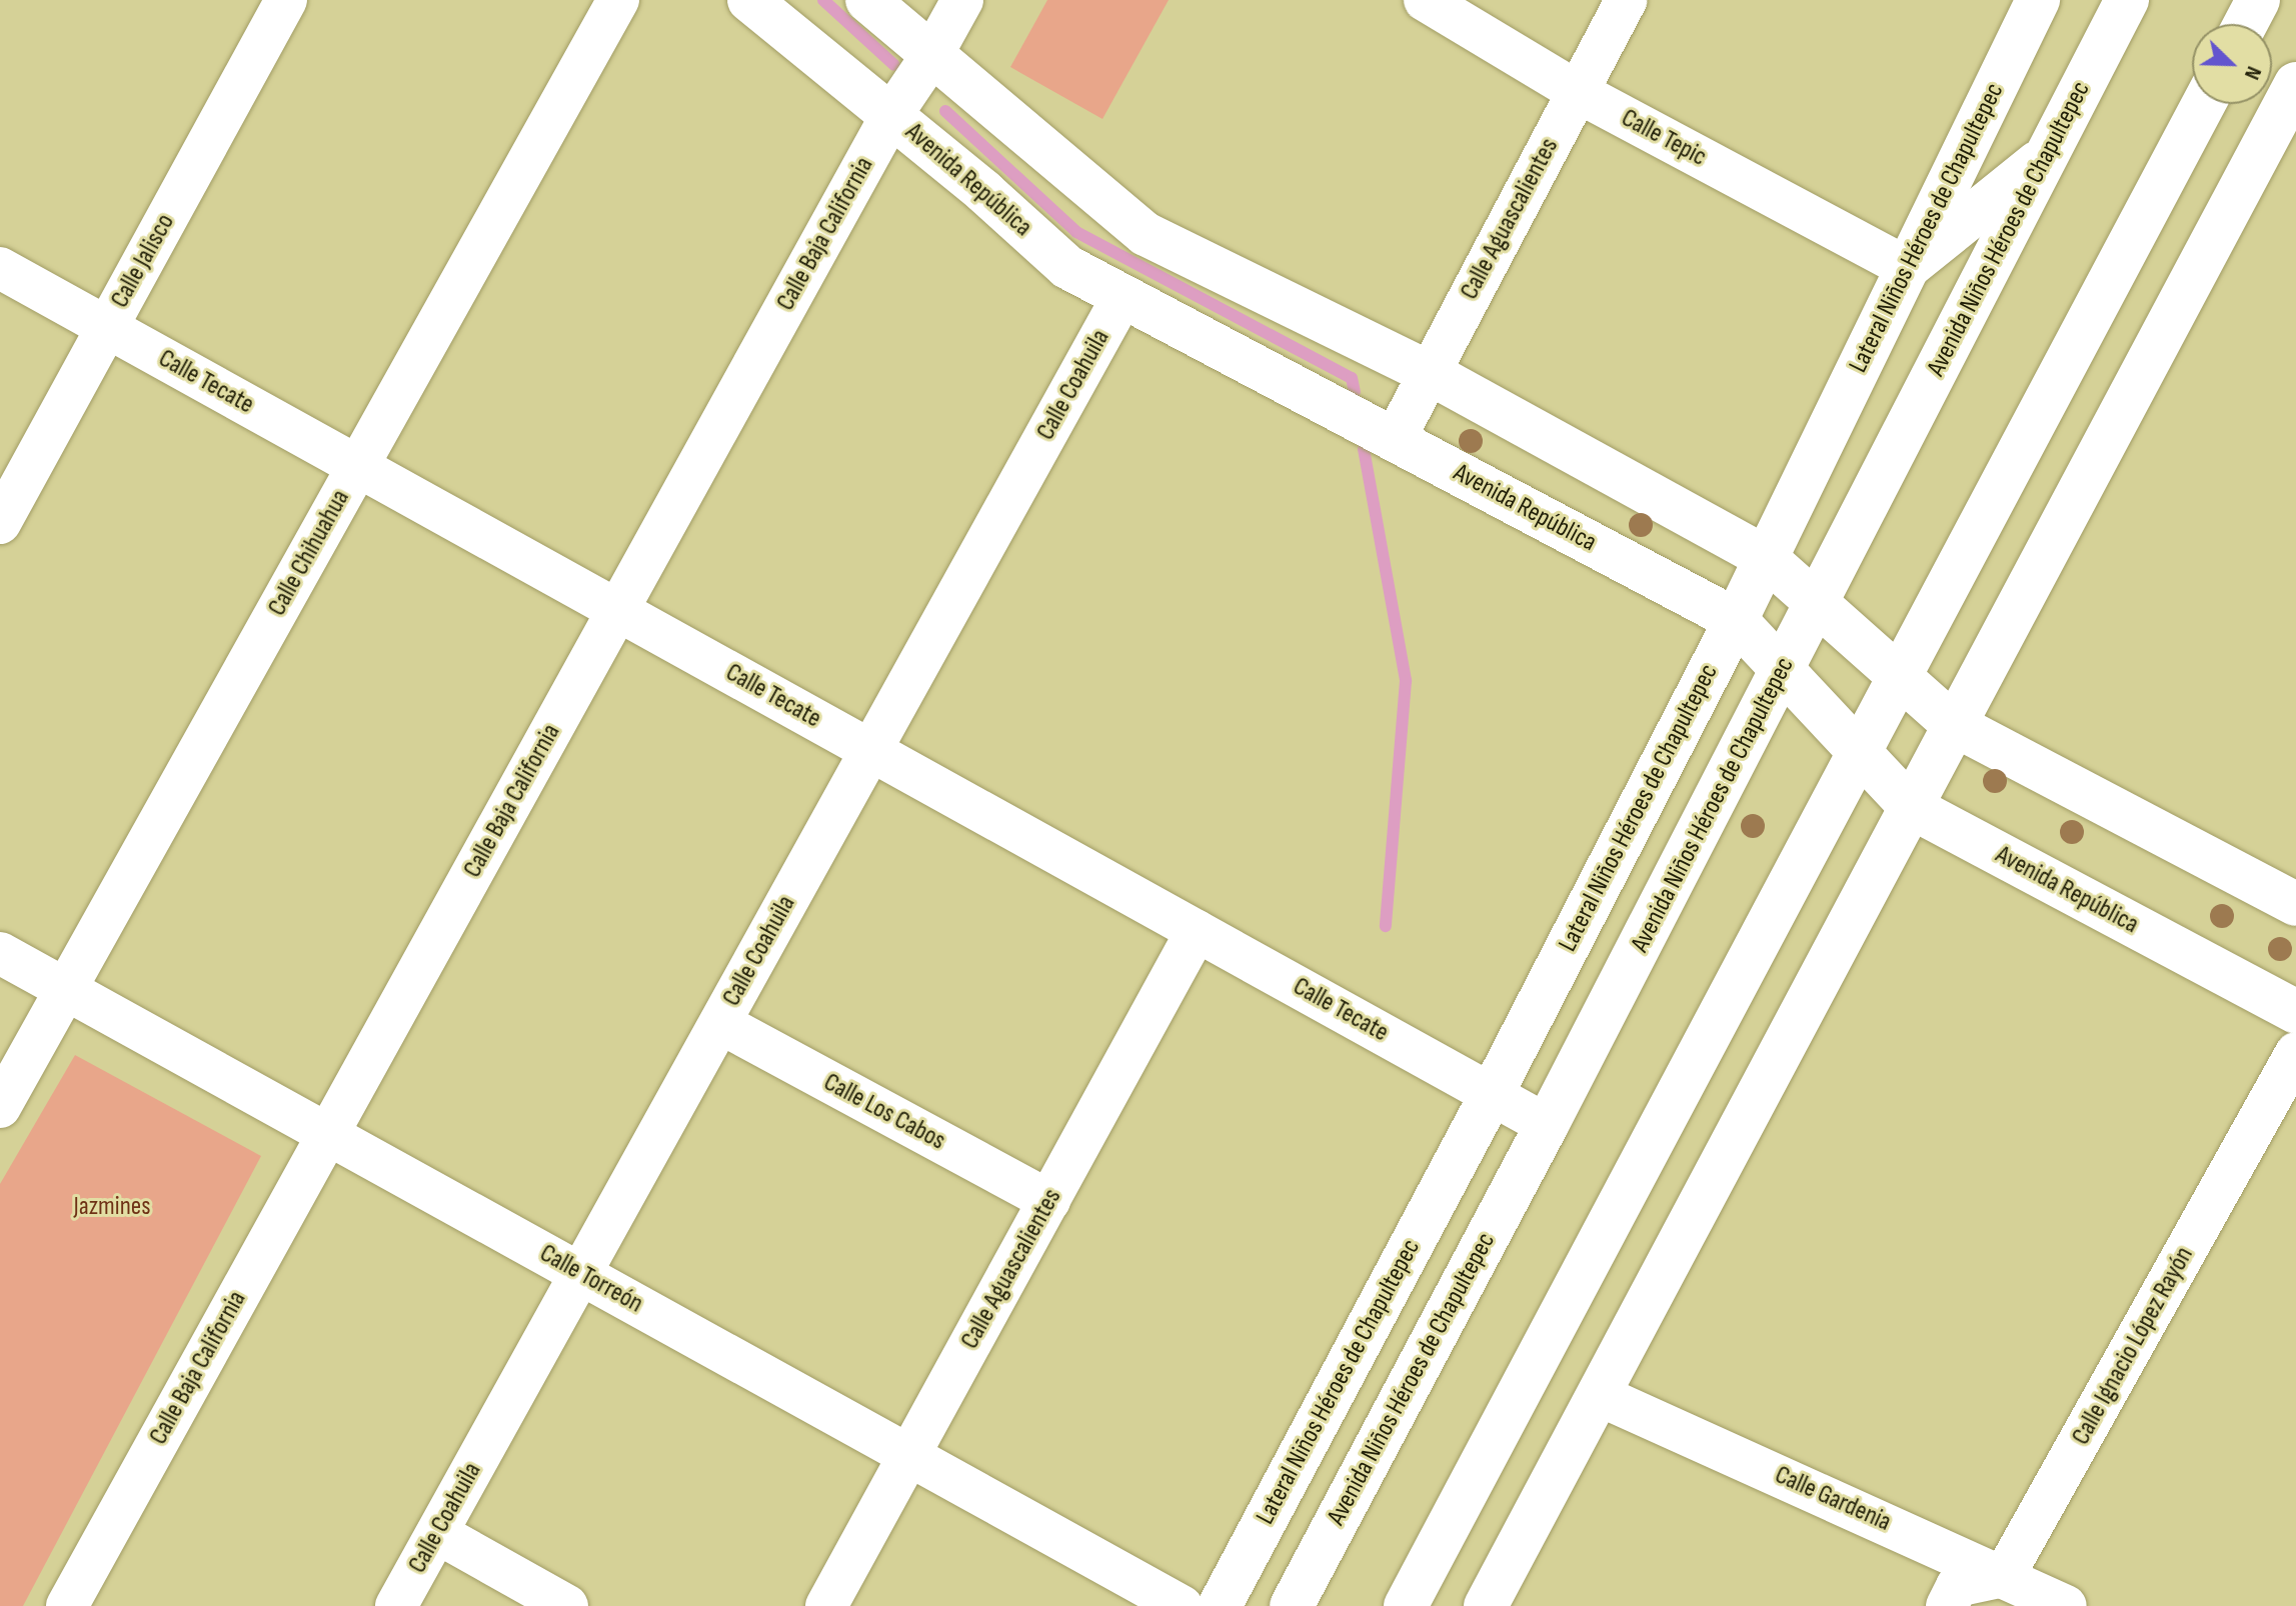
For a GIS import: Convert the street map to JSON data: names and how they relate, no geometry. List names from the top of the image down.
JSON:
{
  "streets": {
    "street": [
      "Calle Tepic",
      "Avenida República",
      "Calle Aguascalientes",
      "Lateral Niños Héroes de Chapultepec",
      "Avenida Niños Héroes de Chapultepec",
      "Calle Baja California",
      "Calle Jalisco",
      "Calle Tecate",
      "Calle Coahuila",
      "Calle Chihuahua",
      "Calle Los Cabos",
      "Calle Torreón",
      "Calle Ignacio López Rayón",
      "Calle Gardenia"
    ]
  },
  "crossings": [
    ["Calle Tepic", "Calle Aguascalientes"],
    ["Calle Tepic", "Lateral Niños Héroes de Chapultepec"],
    ["Avenida República", "Calle Aguascalientes"],
    ["Avenida República", "Lateral Niños Héroes de Chapultepec"],
    ["Avenida República", "Avenida Niños Héroes de Chapultepec"],
    ["Avenida República", "Calle Baja California"],
    ["Avenida República", "Calle Coahuila"],
    ["Calle Aguascalientes", "Calle Tecate"],
    ["Calle Aguascalientes", "Calle Los Cabos"],
    ["Calle Aguascalientes", "Calle Torreón"],
    ["Lateral Niños Héroes de Chapultepec", "Calle Tecate"],
    ["Avenida Niños Héroes de Chapultepec", "Calle Tecate"],
    ["Calle Baja California", "Calle Tecate"],
    ["Calle Baja California", "Calle Torreón"],
    ["Calle Jalisco", "Calle Tecate"],
    ["Calle Tecate", "Calle Coahuila"],
    ["Calle Tecate", "Calle Chihuahua"],
    ["Calle Coahuila", "Calle Los Cabos"],
    ["Calle Coahuila", "Calle Torreón"],
    ["Calle Chihuahua", "Calle Torreón"],
    ["Calle Ignacio López Rayón", "Calle Gardenia"]
  ],
  "parks": ["Jazmines"],
  "north": "bottom right"
}
